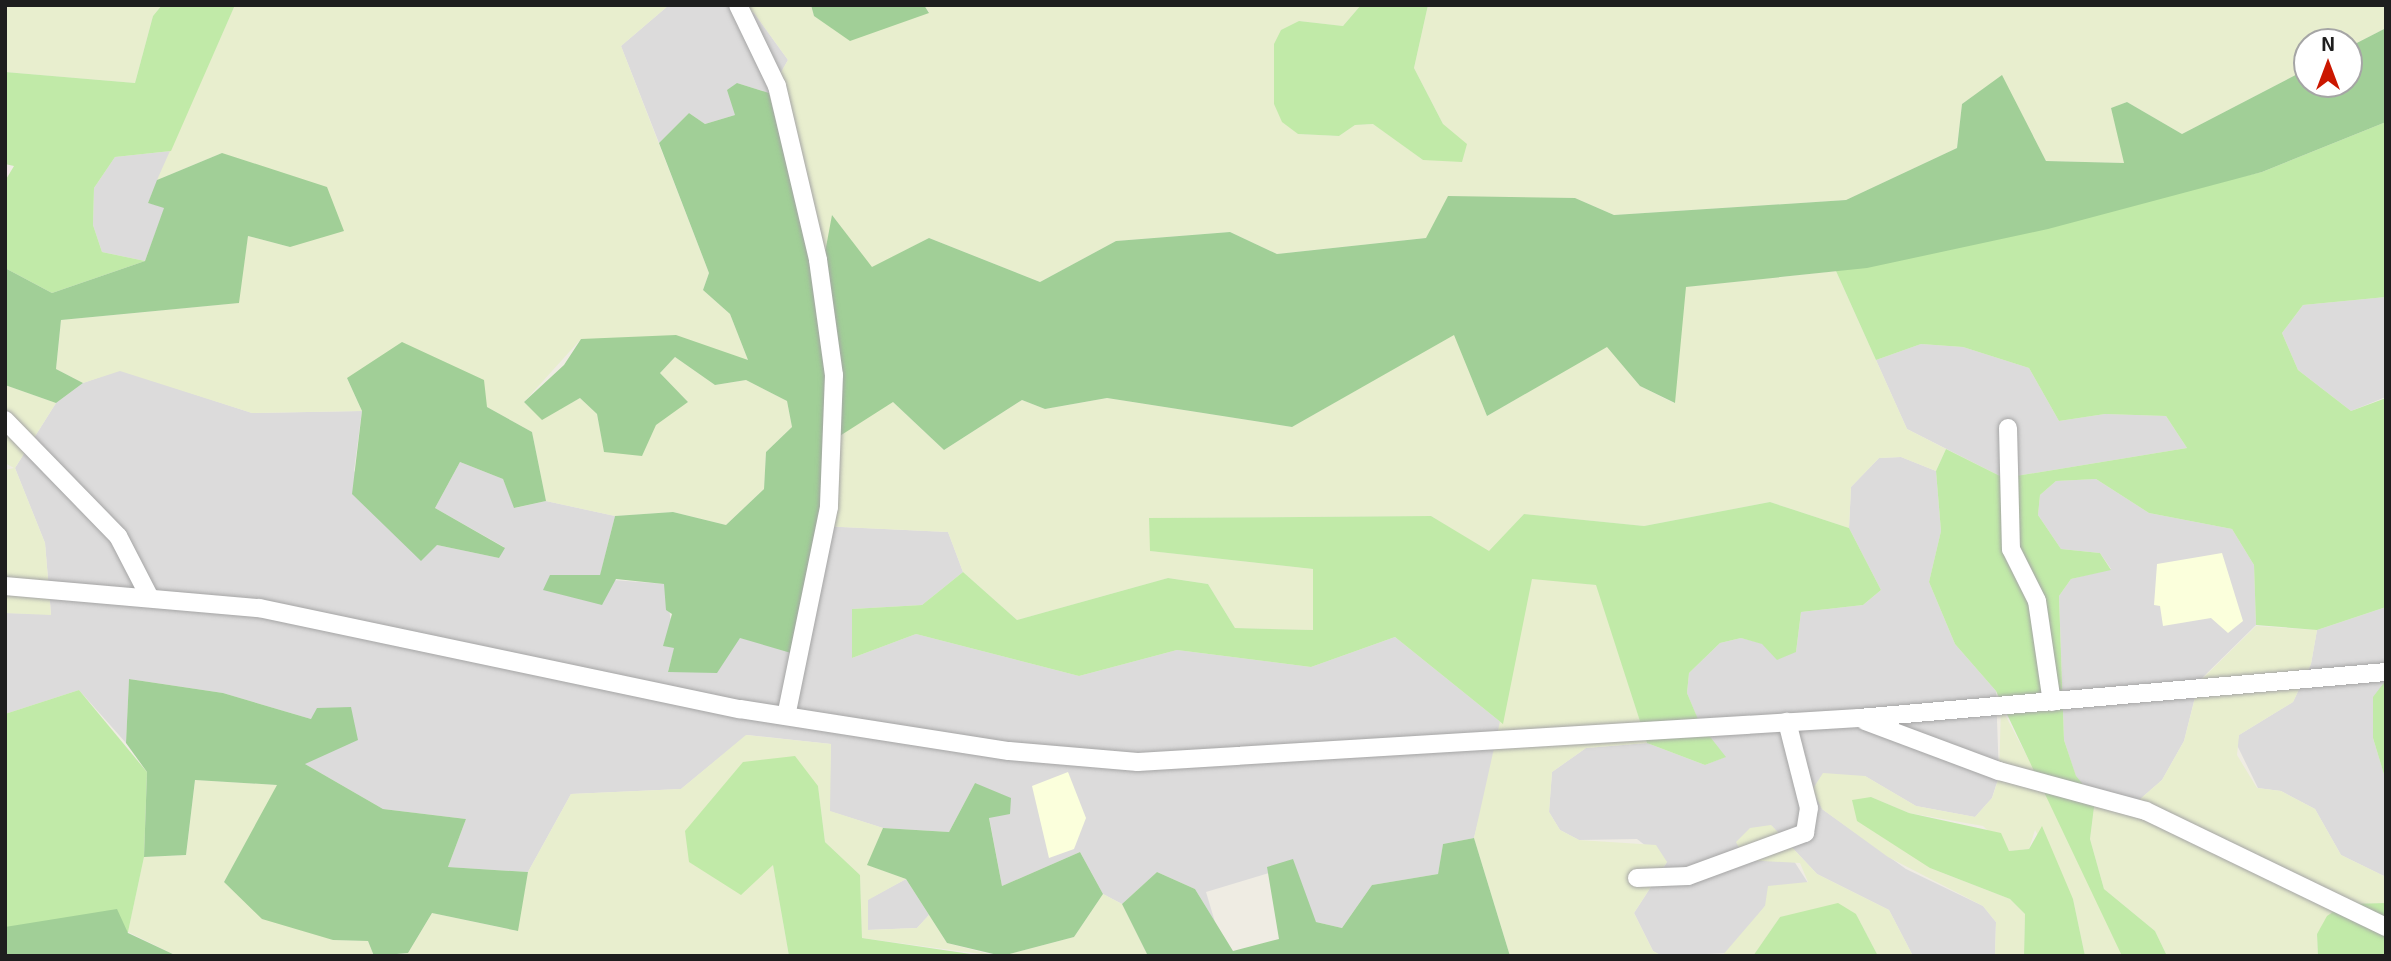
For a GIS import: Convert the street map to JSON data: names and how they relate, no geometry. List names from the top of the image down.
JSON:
{
  "north": "top"
}
